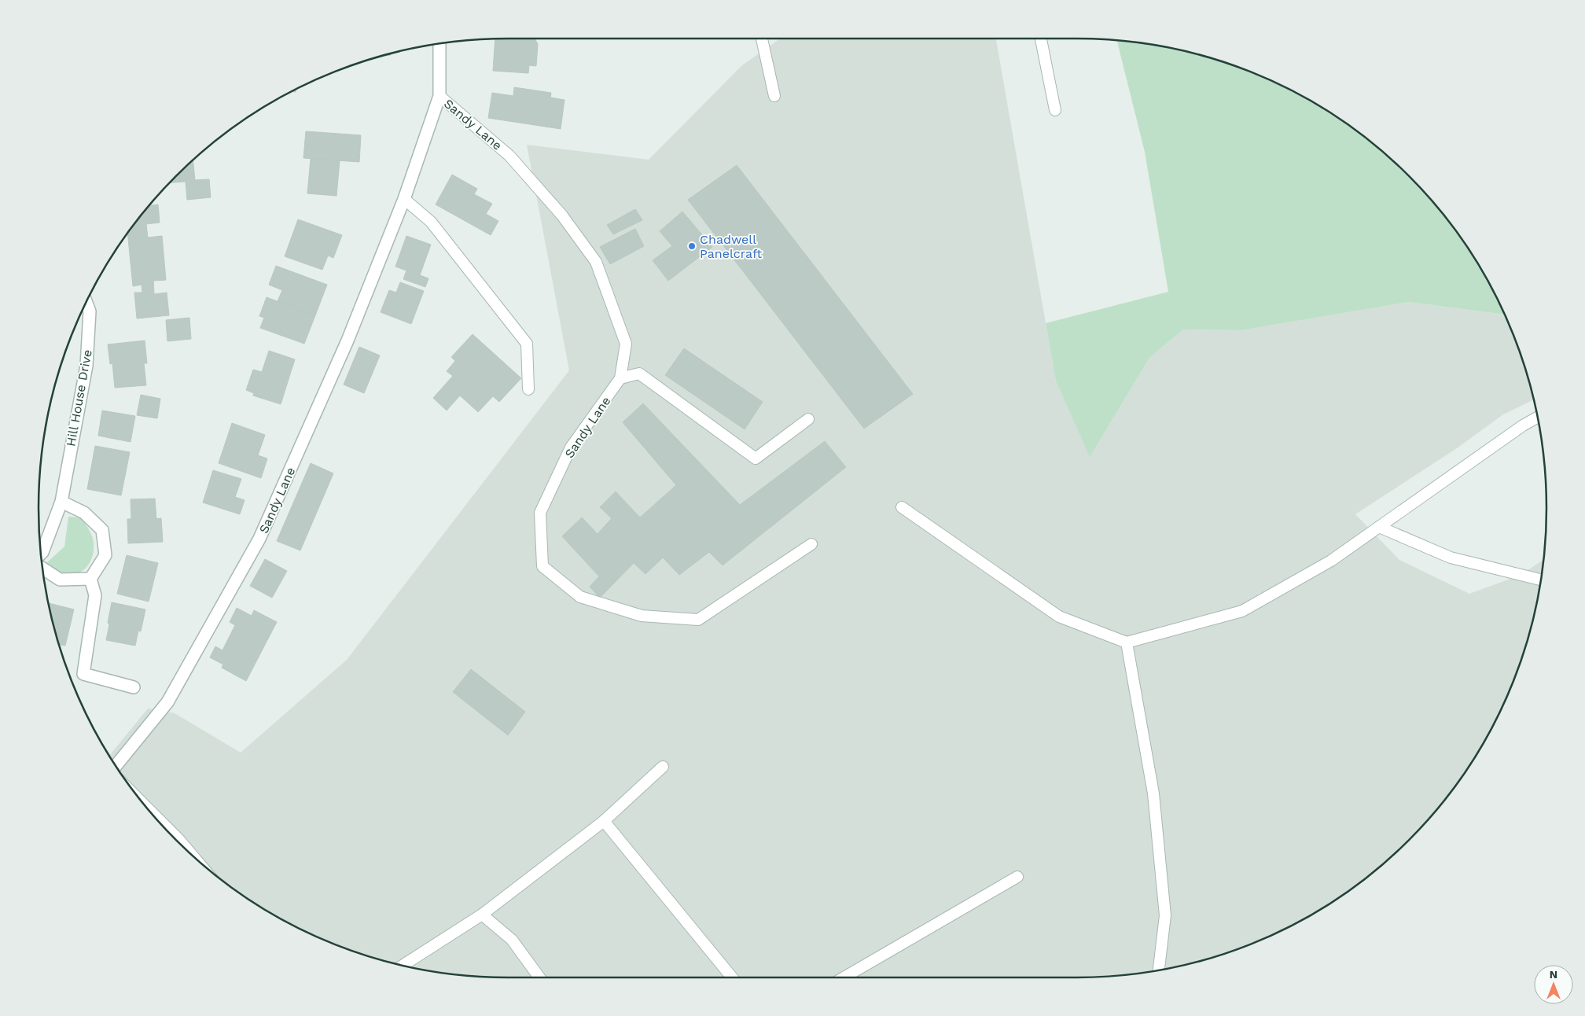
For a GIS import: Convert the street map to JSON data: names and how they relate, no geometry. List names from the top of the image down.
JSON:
{
  "streets": {
    "street": ["Sandy Lane", "Hill House Drive"]
  },
  "places": ["Chadwell Panelcraft"],
  "north": "top"
}
